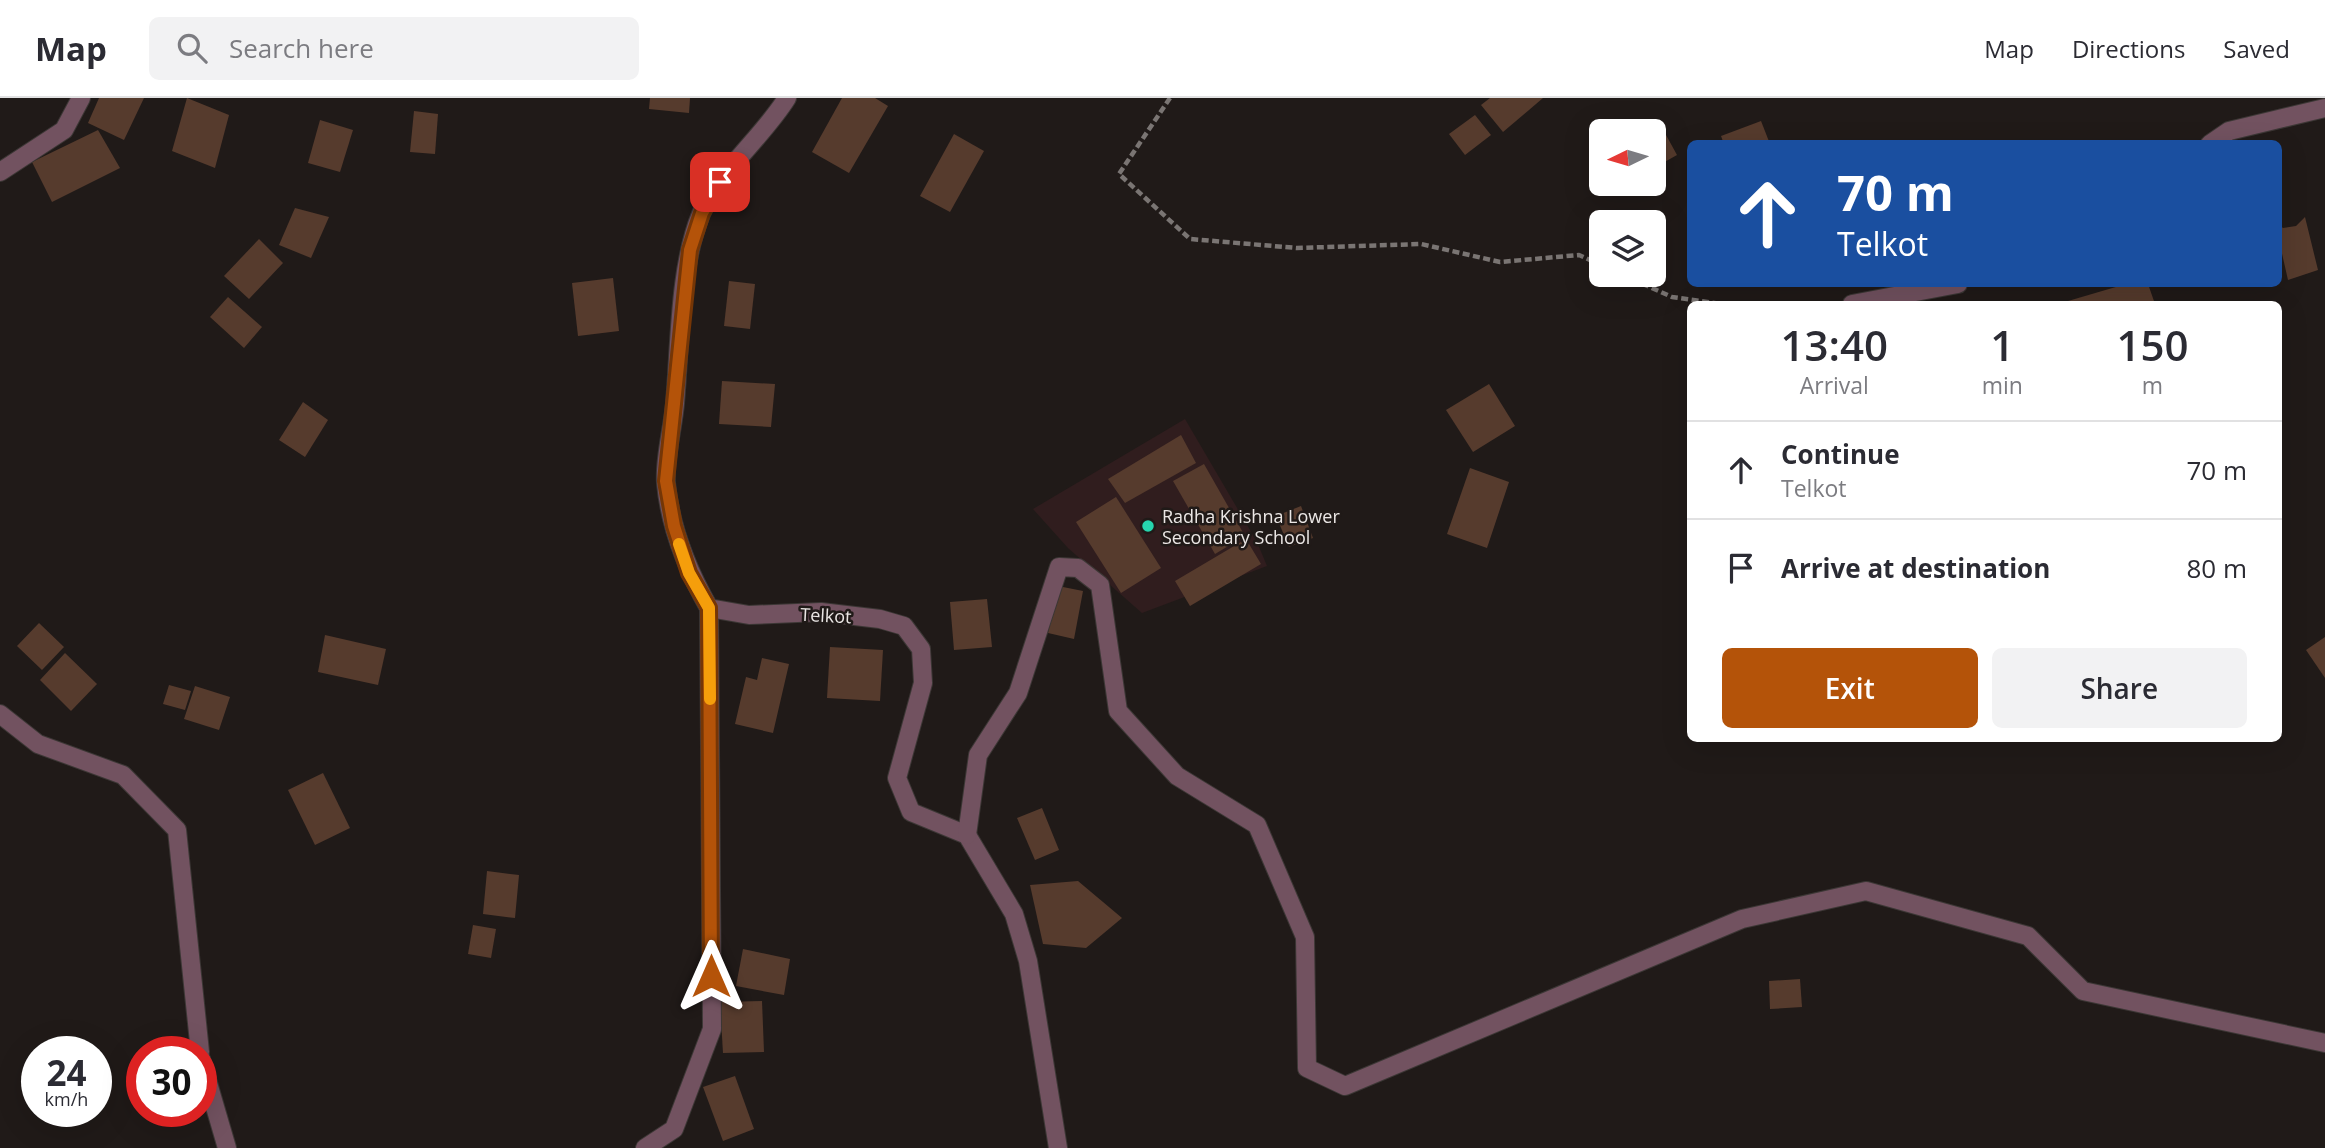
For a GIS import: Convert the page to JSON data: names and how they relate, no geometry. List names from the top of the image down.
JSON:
{
  "streets": {
    "street": ["Telkot"]
  },
  "places": ["Radha Krishna Lower Secondary School"],
  "north": "left",
  "page": {
    "header": "Map",
    "search": "Search here",
    "nav": ["Map", "Directions", "Saved"],
    "turn": ["70 m", "Telkot"],
    "eta": [
      "13:40",
      "Arrival",
      "1",
      "min",
      "150",
      "m"
    ],
    "list": [
      {
        "name": "Continue",
        "note": "Telkot",
        "value": "70 m"
      },
      {
        "name": "Arrive at destination",
        "value": "80 m"
      }
    ],
    "buttons": ["Exit", "Share"],
    "speed": "24 km/h",
    "limit": "30"
  }
}
